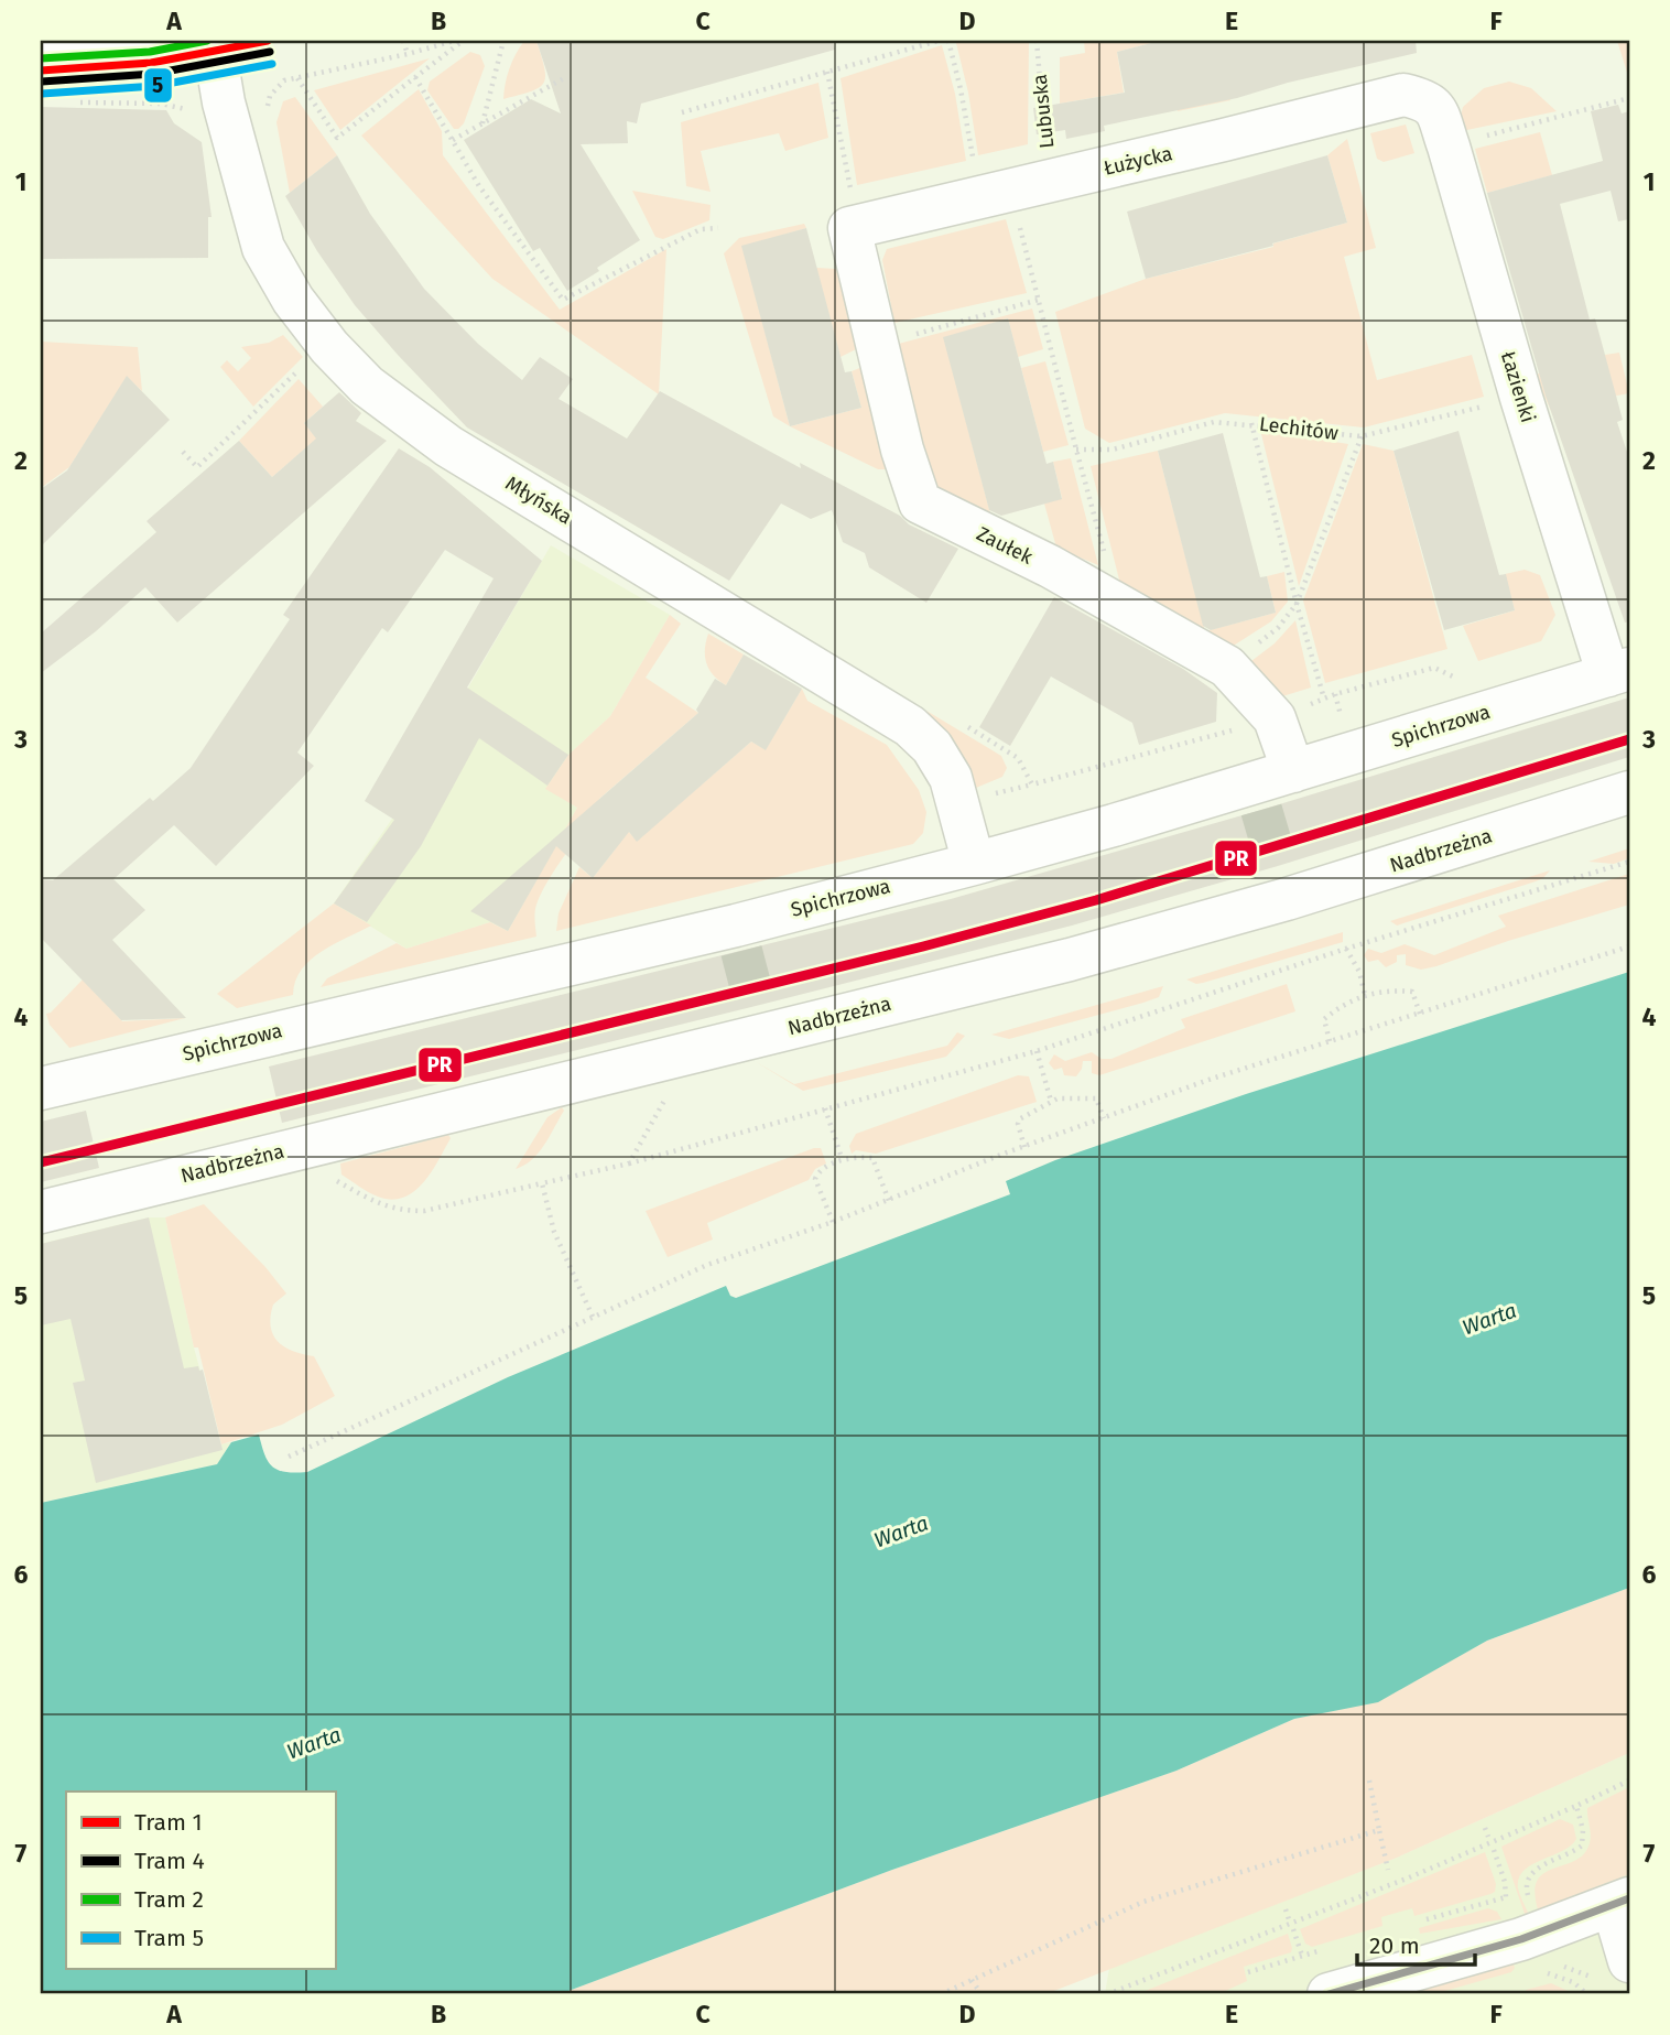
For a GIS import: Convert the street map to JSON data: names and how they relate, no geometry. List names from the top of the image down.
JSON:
{
  "streets": {
    "street": [
      "Łużycka",
      "Łazienki",
      "Młyńska",
      "Zaułek",
      "Spichrzowa",
      "Nadbrzeżna"
    ],
    "path": ["Lubuska", "Lechitów"]
  },
  "crossings": [
    ["Lubuska", "Łużycka"],
    ["Łużycka", "Łazienki"],
    ["Łużycka", "Zaułek"],
    ["Łazienki", "Lechitów"],
    ["Łazienki", "Spichrzowa"],
    ["Młyńska", "Spichrzowa"],
    ["Zaułek", "Spichrzowa"]
  ],
  "water": ["Warta"],
  "lines": [
    "tram line 1",
    "tram line 2",
    "tram line 4",
    "tram line 5",
    "transit line PR"
  ],
  "legend": [
    "Tram 1",
    "Tram 4",
    "Tram 2",
    "Tram 5"
  ],
  "scale_bar": "20 m",
  "grid": {
    "columns": [
      "A",
      "B",
      "C",
      "D",
      "E",
      "F"
    ],
    "rows": [
      "1",
      "2",
      "3",
      "4",
      "5",
      "6",
      "7"
    ]
  }
}
